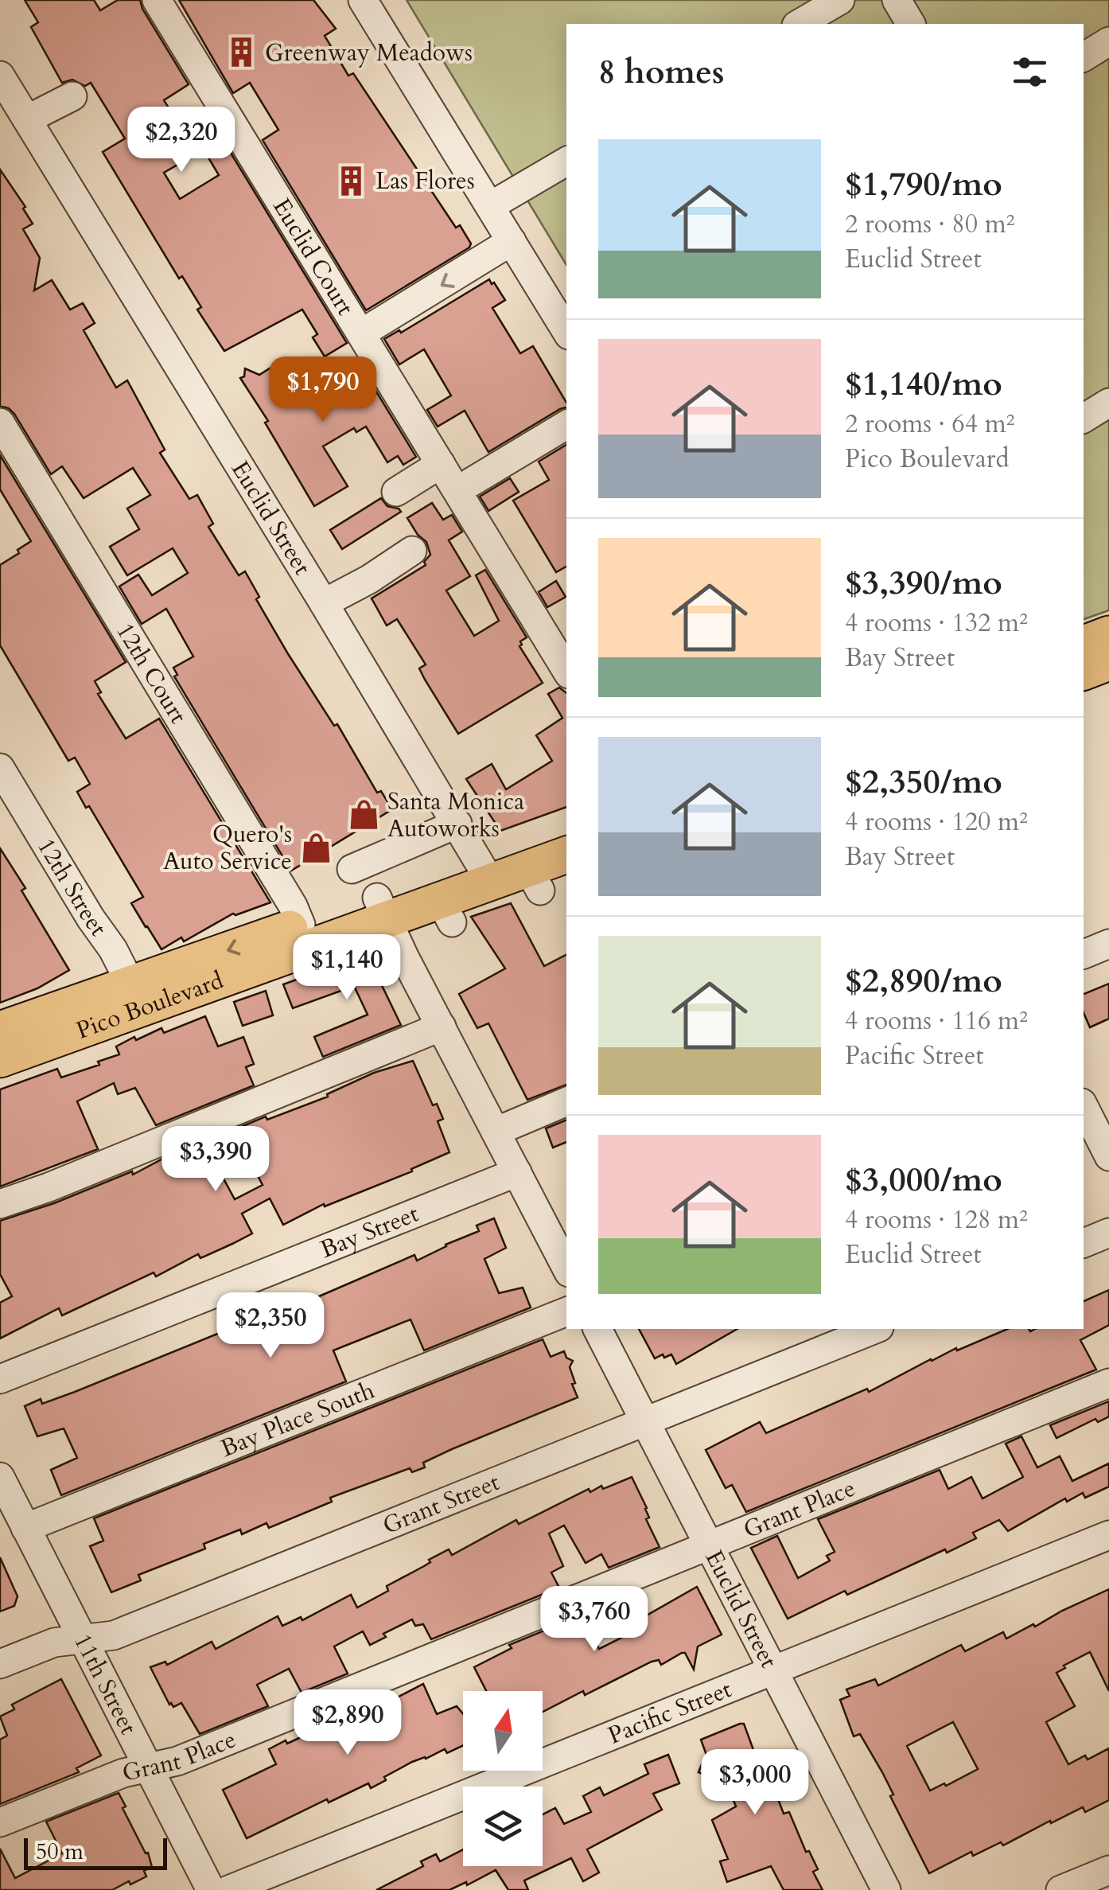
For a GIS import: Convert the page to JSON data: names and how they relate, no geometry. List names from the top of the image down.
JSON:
{
  "streets": {
    "main road": ["Pico Boulevard"],
    "street": [
      "Euclid Court",
      "Euclid Street",
      "12th Court",
      "12th Street",
      "Bay Street",
      "Bay Place South",
      "Grant Street",
      "Grant Place",
      "11th Street",
      "Pacific Street"
    ]
  },
  "crossings": [
    ["Euclid Street", "Pico Boulevard"],
    ["Euclid Street", "Grant Street"],
    ["Euclid Street", "Grant Place"],
    ["Euclid Street", "Pacific Street"],
    ["12th Court", "Pico Boulevard"],
    ["12th Street", "Pico Boulevard"],
    ["Bay Place South", "11th Street"],
    ["Grant Street", "11th Street"],
    ["Grant Place", "11th Street"]
  ],
  "places": {
    "building": ["Greenway Meadows", "Las Flores"],
    "shop": ["Santa Monica Autoworks", "Quero's Auto Service"]
  },
  "scale_bar": "50 m",
  "north": "top",
  "page": {
    "heading": "8 homes",
    "price": [
      "$2,320",
      "$1,790",
      "$1,140",
      "$3,390",
      "$2,350",
      "$3,760",
      "$2,890",
      "$3,000"
    ],
    "list": [
      {
        "name": "$1,790/mo",
        "note": "2 rooms · 80 m² · Euclid Street"
      },
      {
        "name": "$1,140/mo",
        "note": "2 rooms · 64 m² · Pico Boulevard"
      },
      {
        "name": "$3,390/mo",
        "note": "4 rooms · 132 m² · Bay Street"
      },
      {
        "name": "$2,350/mo",
        "note": "4 rooms · 120 m² · Bay Street"
      },
      {
        "name": "$2,890/mo",
        "note": "4 rooms · 116 m² · Pacific Street"
      },
      {
        "name": "$3,000/mo",
        "note": "4 rooms · 128 m² · Euclid Street"
      }
    ],
    "scale": "50 m"
  }
}
